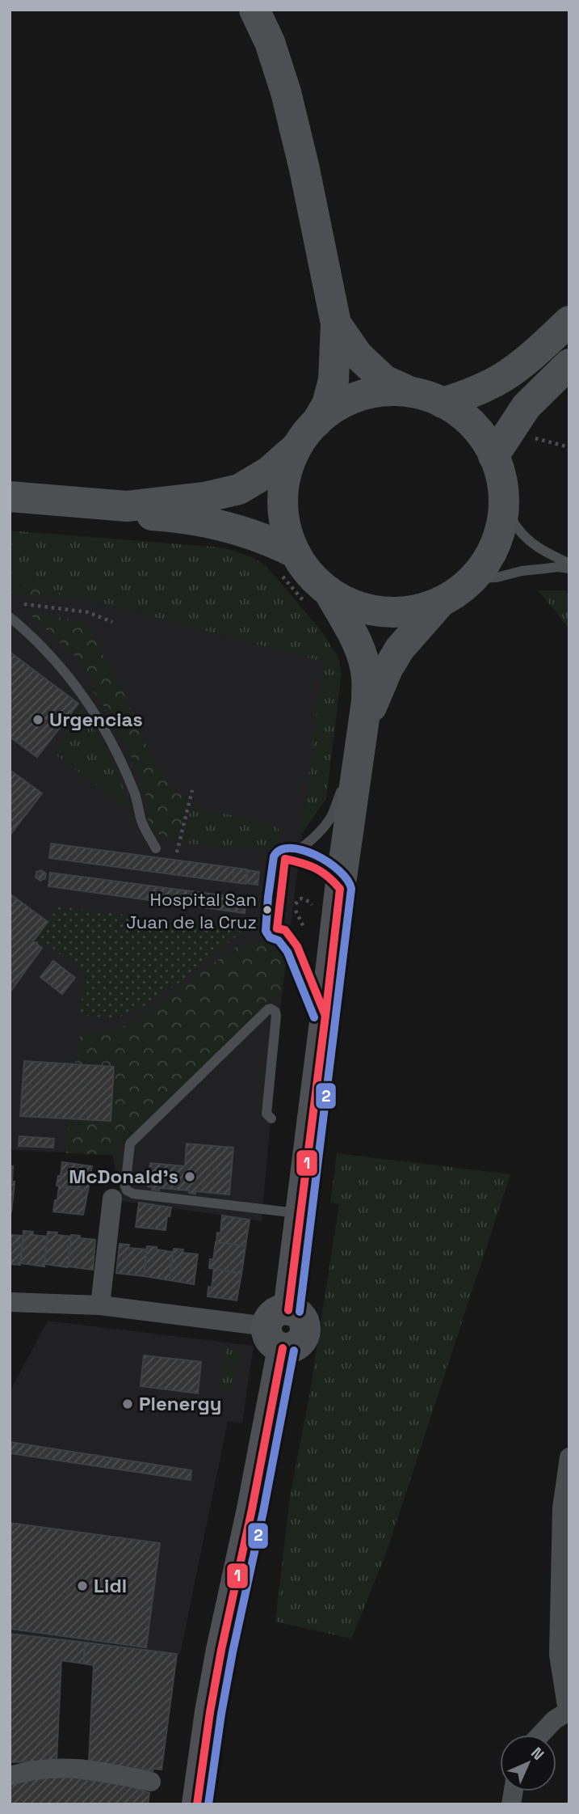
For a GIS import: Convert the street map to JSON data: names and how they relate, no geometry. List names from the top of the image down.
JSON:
{
  "places": [
    "Urgencias",
    "Hospital San Juan de la Cruz",
    "McDonald's",
    "Plenergy",
    "Lidl"
  ],
  "lines": ["transit line 2", "transit line 1"],
  "north": "top right"
}
